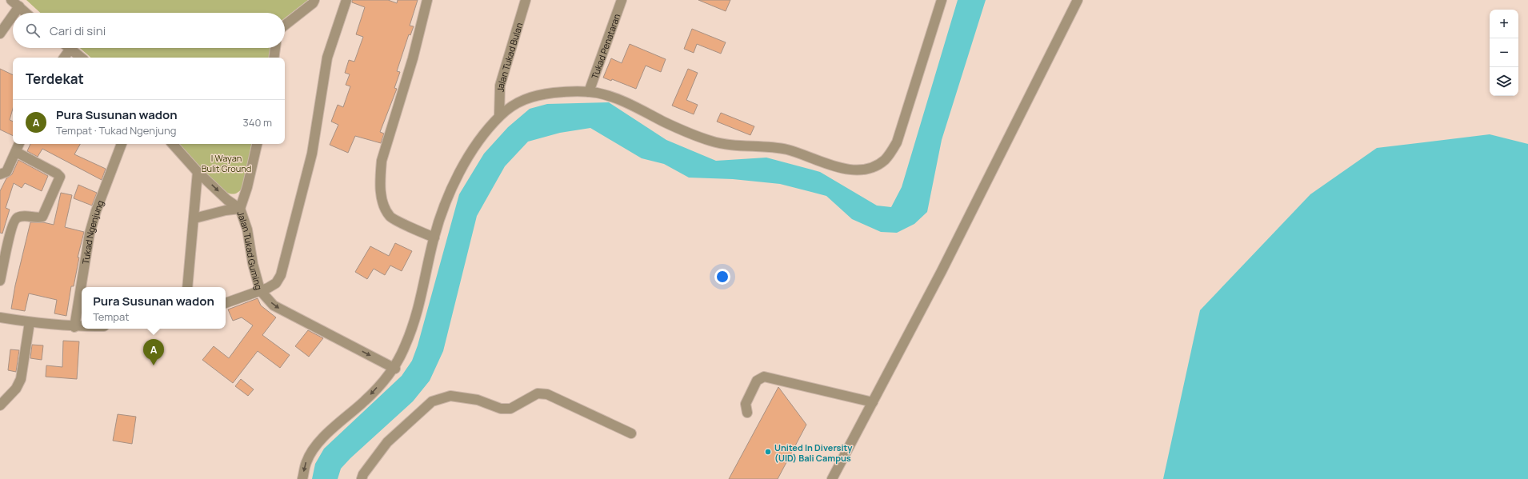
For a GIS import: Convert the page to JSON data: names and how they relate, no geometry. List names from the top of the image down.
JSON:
{
  "streets": {
    "street": [
      "Tukad Penataran",
      "Jalan Tukad Bulan",
      "Tukad Ngenjung",
      "Jalan Tukad Guming"
    ]
  },
  "one_way": ["Jalan Tukad Guming"],
  "parks": ["I Wayan Bulit Ground"],
  "places": ["United In Diversity (UID) Bali Campus"],
  "page": {
    "map_buttons": ["+", "−"],
    "search": "Cari di sini",
    "heading": "Terdekat",
    "list": [
      {
        "mark": "A",
        "name": "Pura Susunan wadon",
        "note": "Tempat · Tukad Ngenjung",
        "value": "340 m"
      }
    ],
    "popup": ["Pura Susunan wadon", "Tempat"],
    "pins": "A"
  }
}
